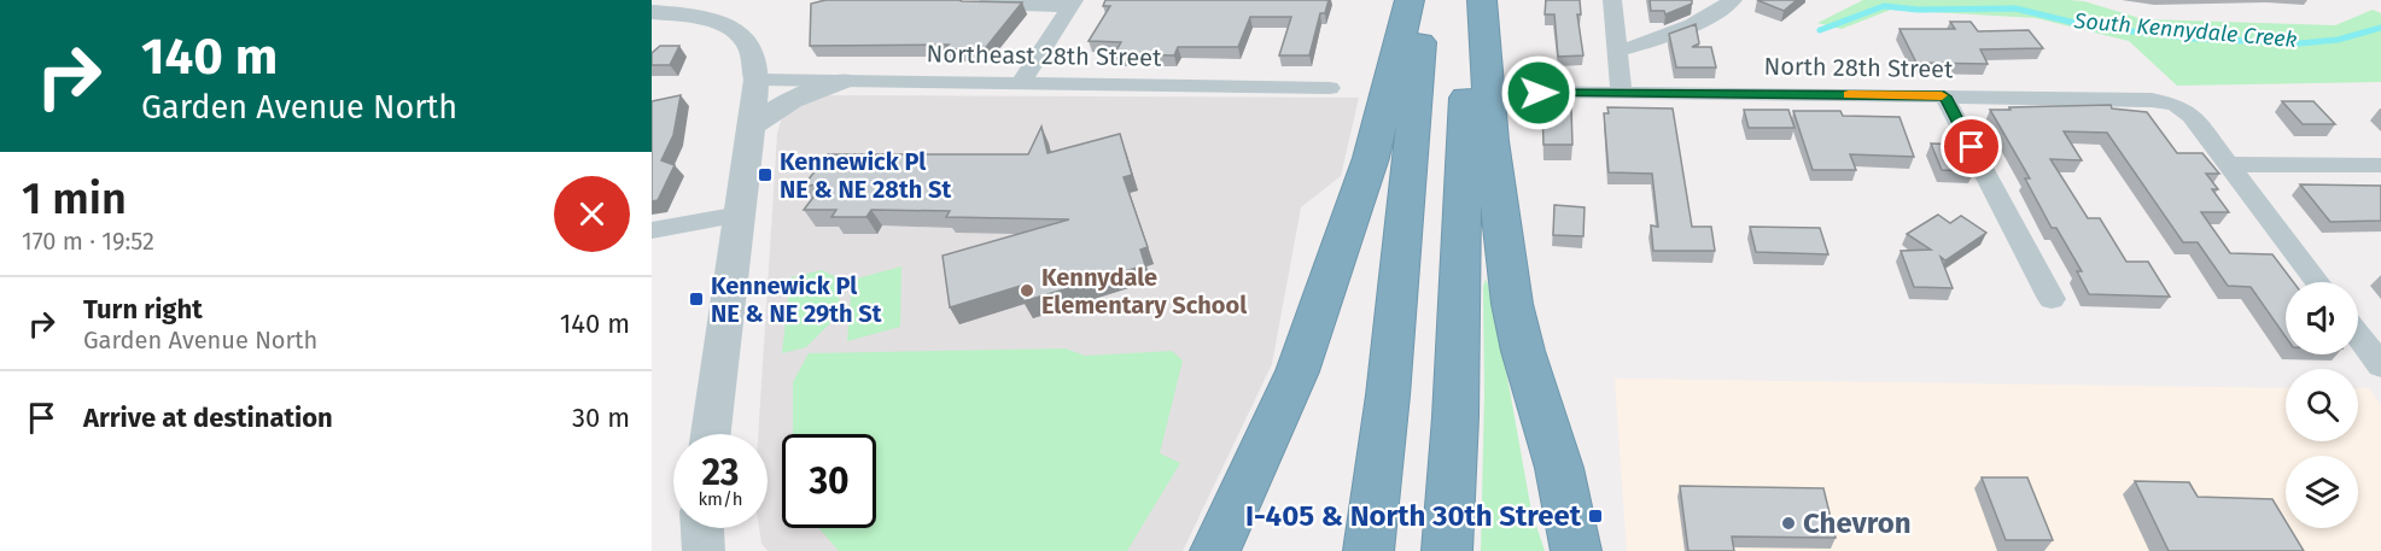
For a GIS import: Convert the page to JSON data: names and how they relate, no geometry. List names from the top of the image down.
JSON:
{
  "streets": {
    "street": ["Northeast 28th Street", "North 28th Street"]
  },
  "water": ["South Kennydale Creek"],
  "places": {
    "transit": ["Kennewick Pl NE & NE 28th St", "Kennewick Pl NE & NE 29th St", "I-405 & North 30th Street"],
    "other": ["Kennydale Elementary School", "Chevron"]
  },
  "page": {
    "turn": ["140 m", "Garden Avenue North"],
    "heading": ["1 min", "170 m · 19:52"],
    "list": [
      {
        "name": "Turn right",
        "note": "Garden Avenue North",
        "value": "140 m"
      },
      {
        "name": "Arrive at destination",
        "value": "30 m"
      }
    ],
    "speed": "23 km/h",
    "limit": "30"
  }
}
